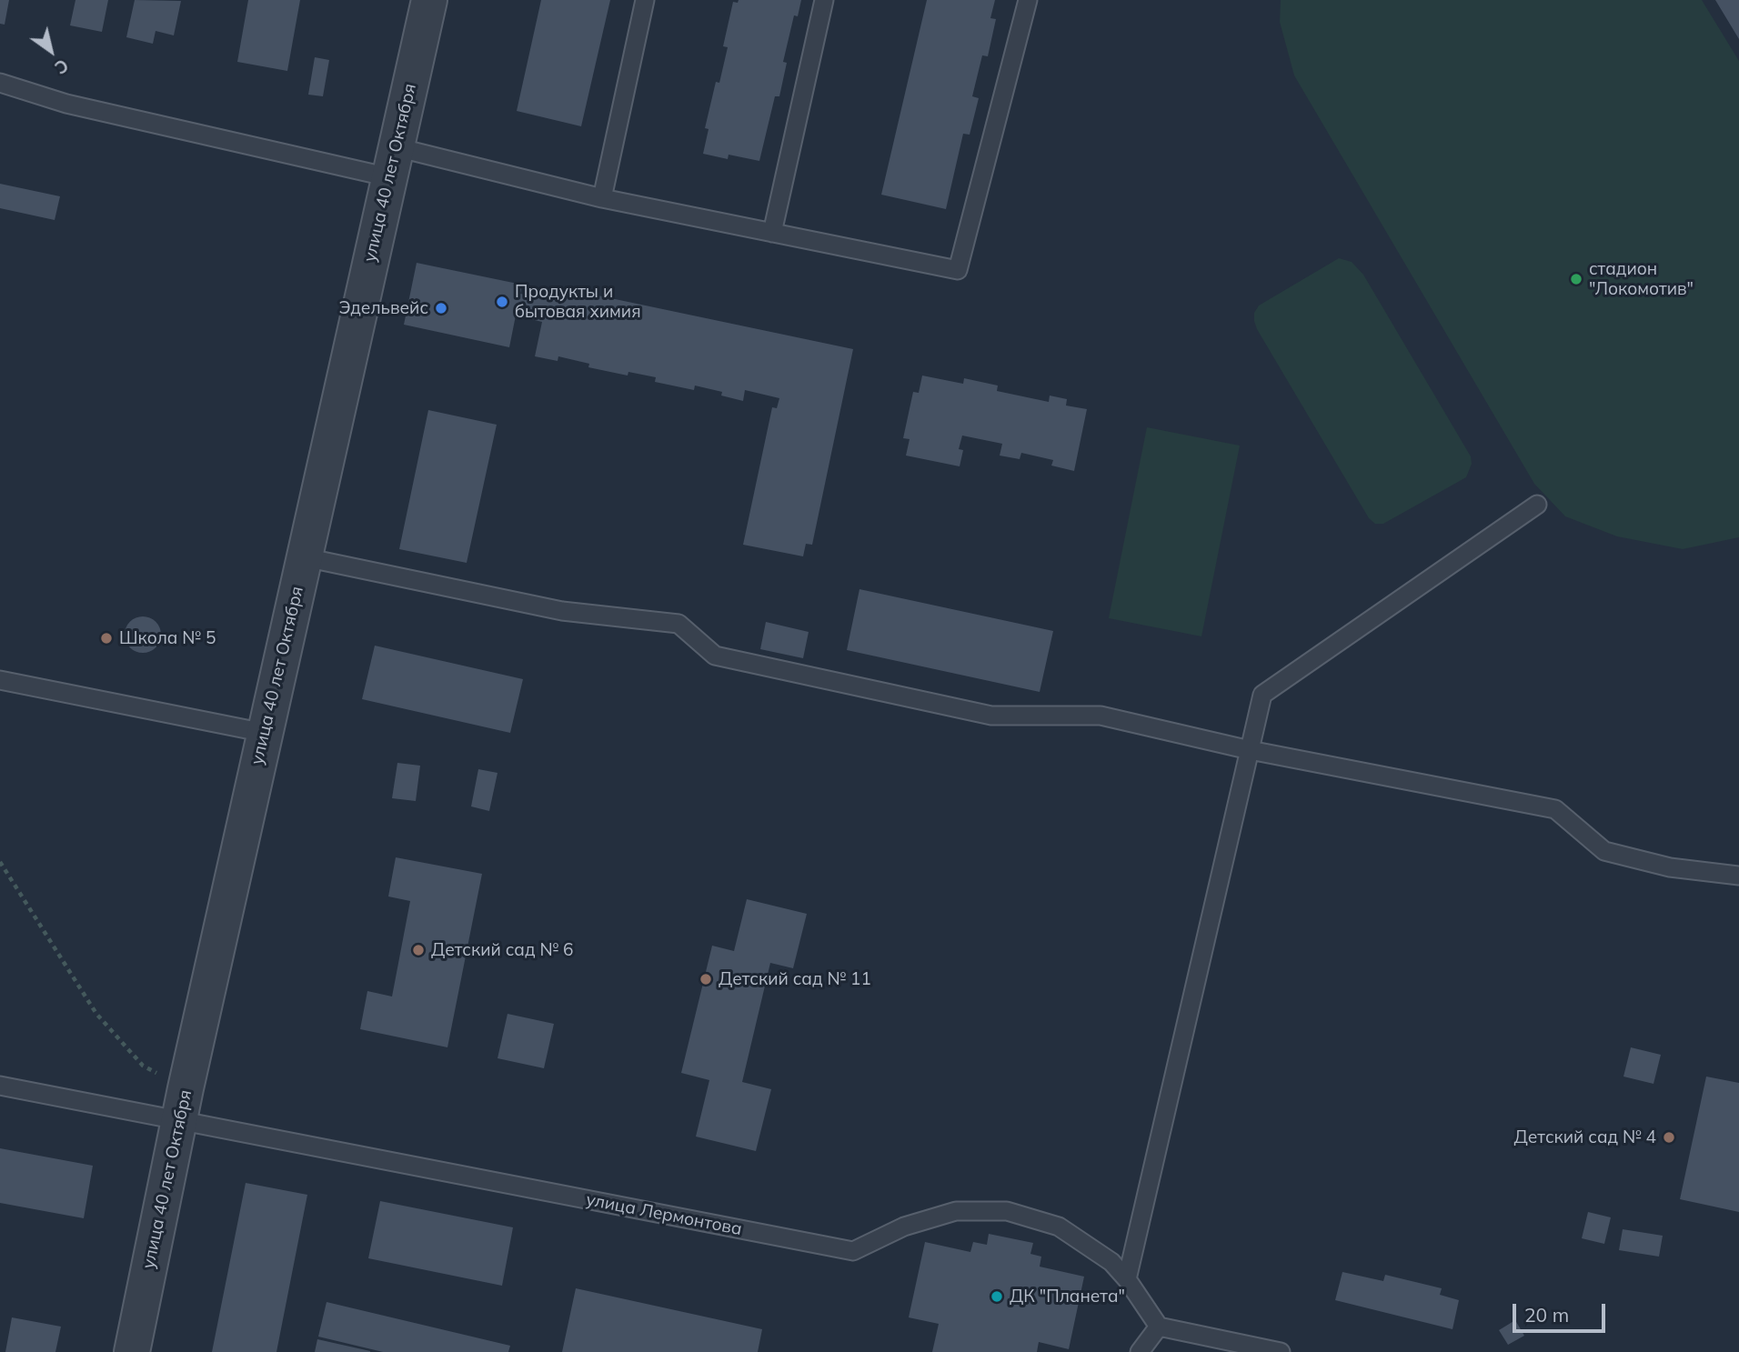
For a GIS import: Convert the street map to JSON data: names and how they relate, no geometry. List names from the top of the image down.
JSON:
{
  "streets": {
    "street": ["улица 40 лет Октября"],
    "lane": ["улица Лермонтова"]
  },
  "crossings": [
    ["улица 40 лет Октября", "улица Лермонтова"]
  ],
  "places": [
    "стадион \"Локомотив\"",
    "Продукты и бытовая химия",
    "Эдельвейс",
    "Школа № 5",
    "Детский сад № 6",
    "Детский сад № 11",
    "Детский сад № 4",
    "ДК \"Планета\""
  ],
  "scale_bar": "20 m",
  "north": "bottom right"
}
